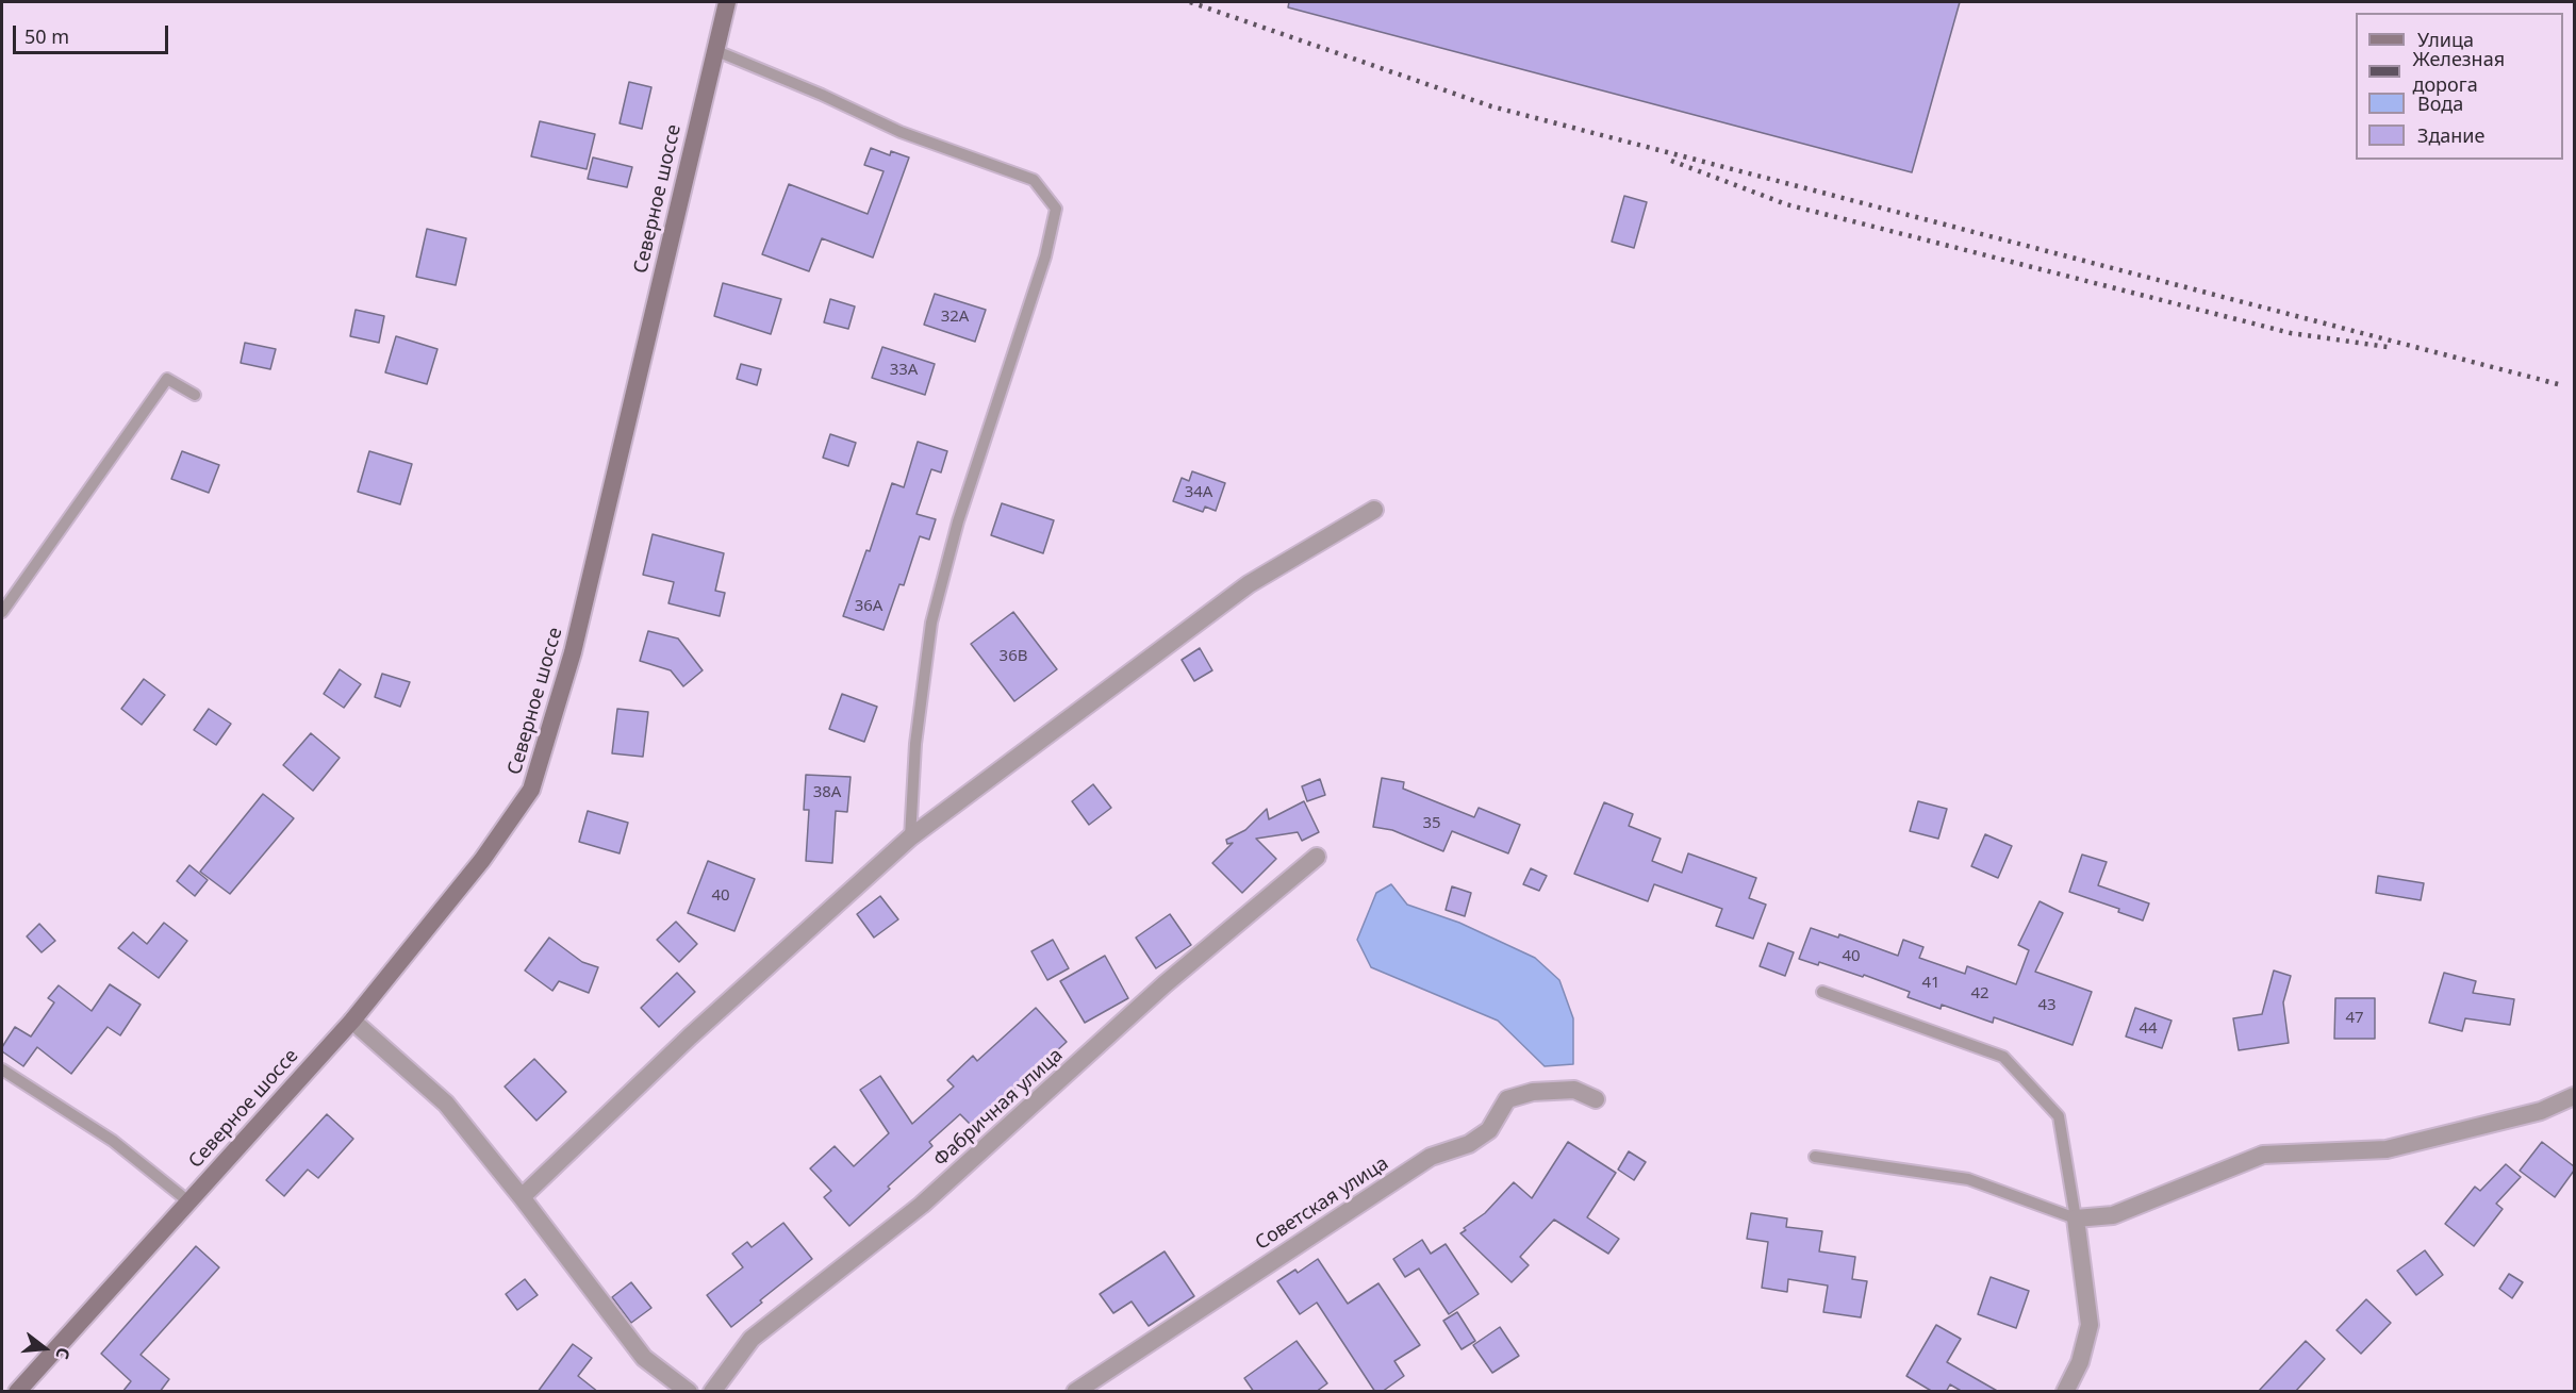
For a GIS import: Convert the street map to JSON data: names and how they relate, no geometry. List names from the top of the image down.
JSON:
{
  "streets": {
    "main road": ["Северное шоссе"],
    "street": ["Фабричная улица", "Советская улица"]
  },
  "house_numbers": [
    "32А",
    "33А",
    "34А",
    "36А",
    "36В",
    "38А",
    "35",
    "40",
    "40",
    "41",
    "42",
    "43",
    "47",
    "44"
  ],
  "legend": [
    "Улица",
    "Железная дорога",
    "Вода",
    "Здание"
  ],
  "scale_bar": "50 m",
  "north": "right"
}
